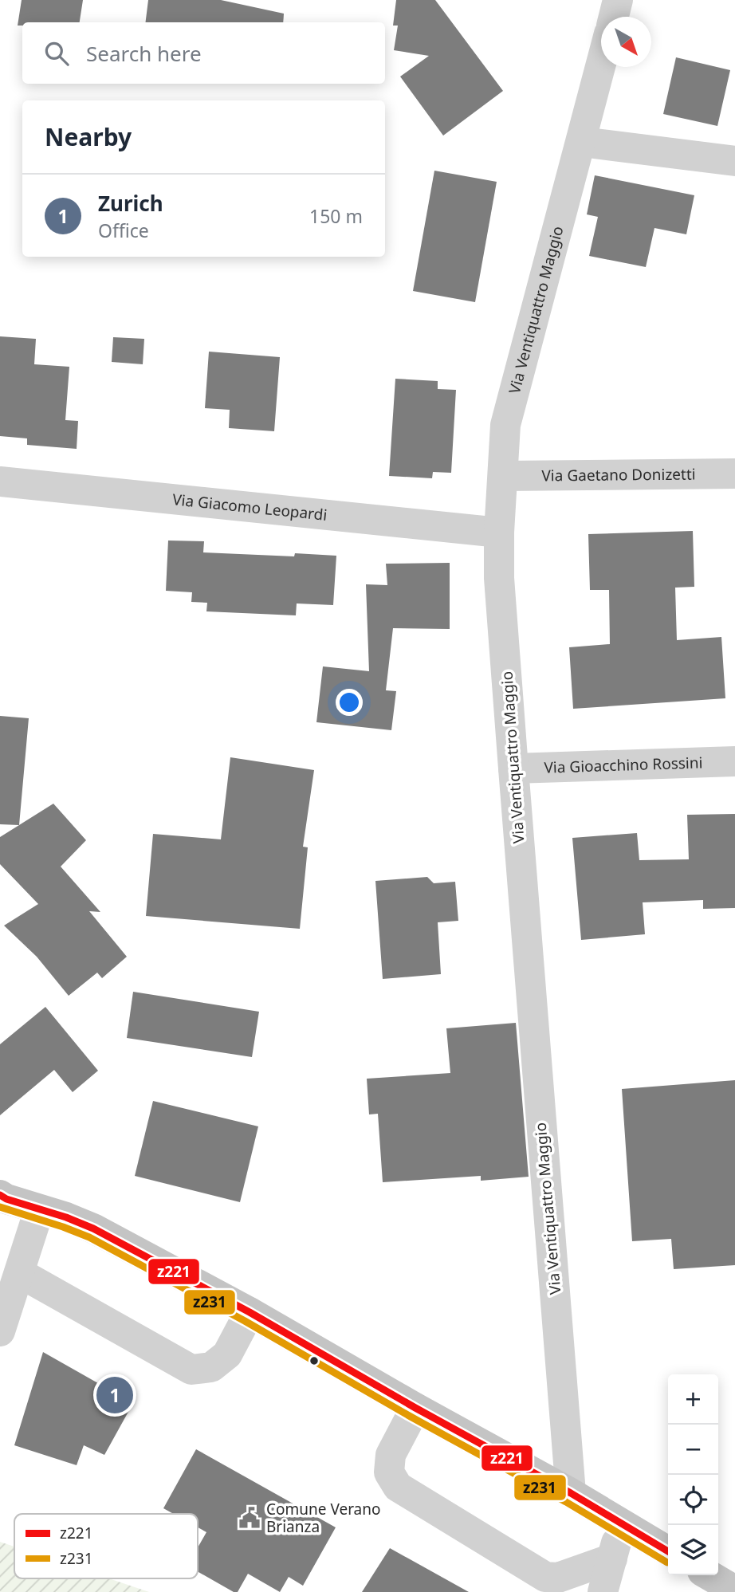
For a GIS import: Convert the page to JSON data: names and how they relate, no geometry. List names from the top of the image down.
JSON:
{
  "streets": {
    "street": [
      "Via Ventiquattro Maggio",
      "Via Gaetano Donizetti",
      "Via Giacomo Leopardi",
      "Via Gioacchino Rossini"
    ]
  },
  "crossings": [
    ["Via Ventiquattro Maggio", "Via Gaetano Donizetti"],
    ["Via Ventiquattro Maggio", "Via Giacomo Leopardi"],
    ["Via Ventiquattro Maggio", "Via Gioacchino Rossini"]
  ],
  "places": {
    "public building": ["Comune Verano Brianza"]
  },
  "lines": ["transit line z221", "transit line z231"],
  "legend": ["z221", "z231"],
  "north": "bottom right",
  "page": {
    "search": "Search here",
    "heading": "Nearby",
    "list": [
      {
        "mark": "1",
        "name": "Zurich",
        "note": "Office",
        "value": "150 m"
      }
    ],
    "pins": "1",
    "map_buttons": ["+", "−"]
  }
}
